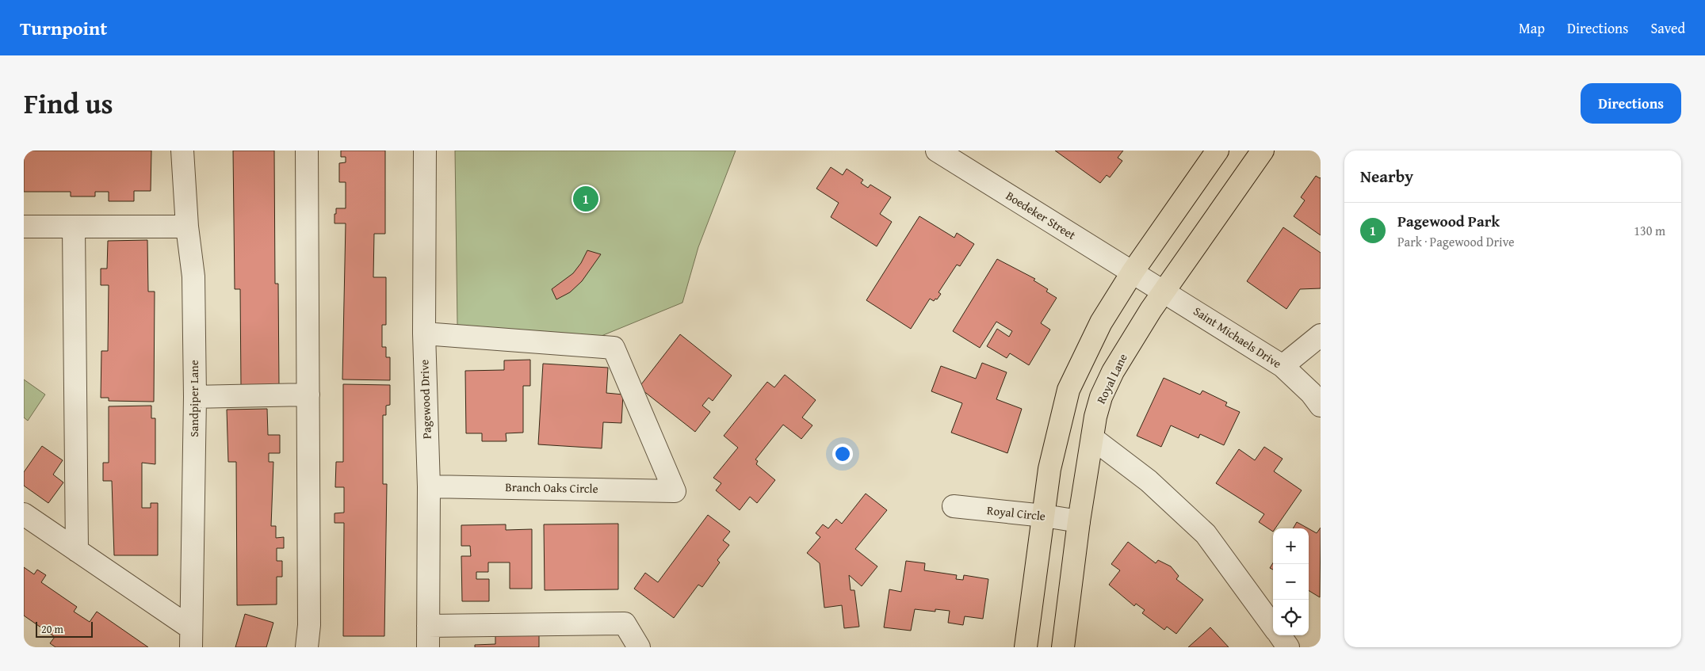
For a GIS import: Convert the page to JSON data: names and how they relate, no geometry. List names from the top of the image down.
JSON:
{
  "streets": {
    "main road": ["Royal Lane"],
    "street": [
      "Boedeker Street",
      "Saint Michaels Drive",
      "Sandpiper Lane",
      "Pagewood Drive",
      "Branch Oaks Circle",
      "Royal Circle"
    ]
  },
  "crossings": [
    ["Boedeker Street", "Saint Michaels Drive"],
    ["Saint Michaels Drive", "Royal Lane"],
    ["Royal Lane", "Royal Circle"],
    ["Pagewood Drive", "Branch Oaks Circle"]
  ],
  "scale_bar": "20 m",
  "page": {
    "header": "Turnpoint",
    "nav": ["Map", "Directions", "Saved"],
    "title": "Find us",
    "buttons": "Directions",
    "heading": "Nearby",
    "pins": "1",
    "list": [
      {
        "mark": "1",
        "name": "Pagewood Park",
        "note": "Park · Pagewood Drive",
        "value": "130 m"
      }
    ],
    "map_buttons": ["+", "−"],
    "scale": "20 m"
  }
}
